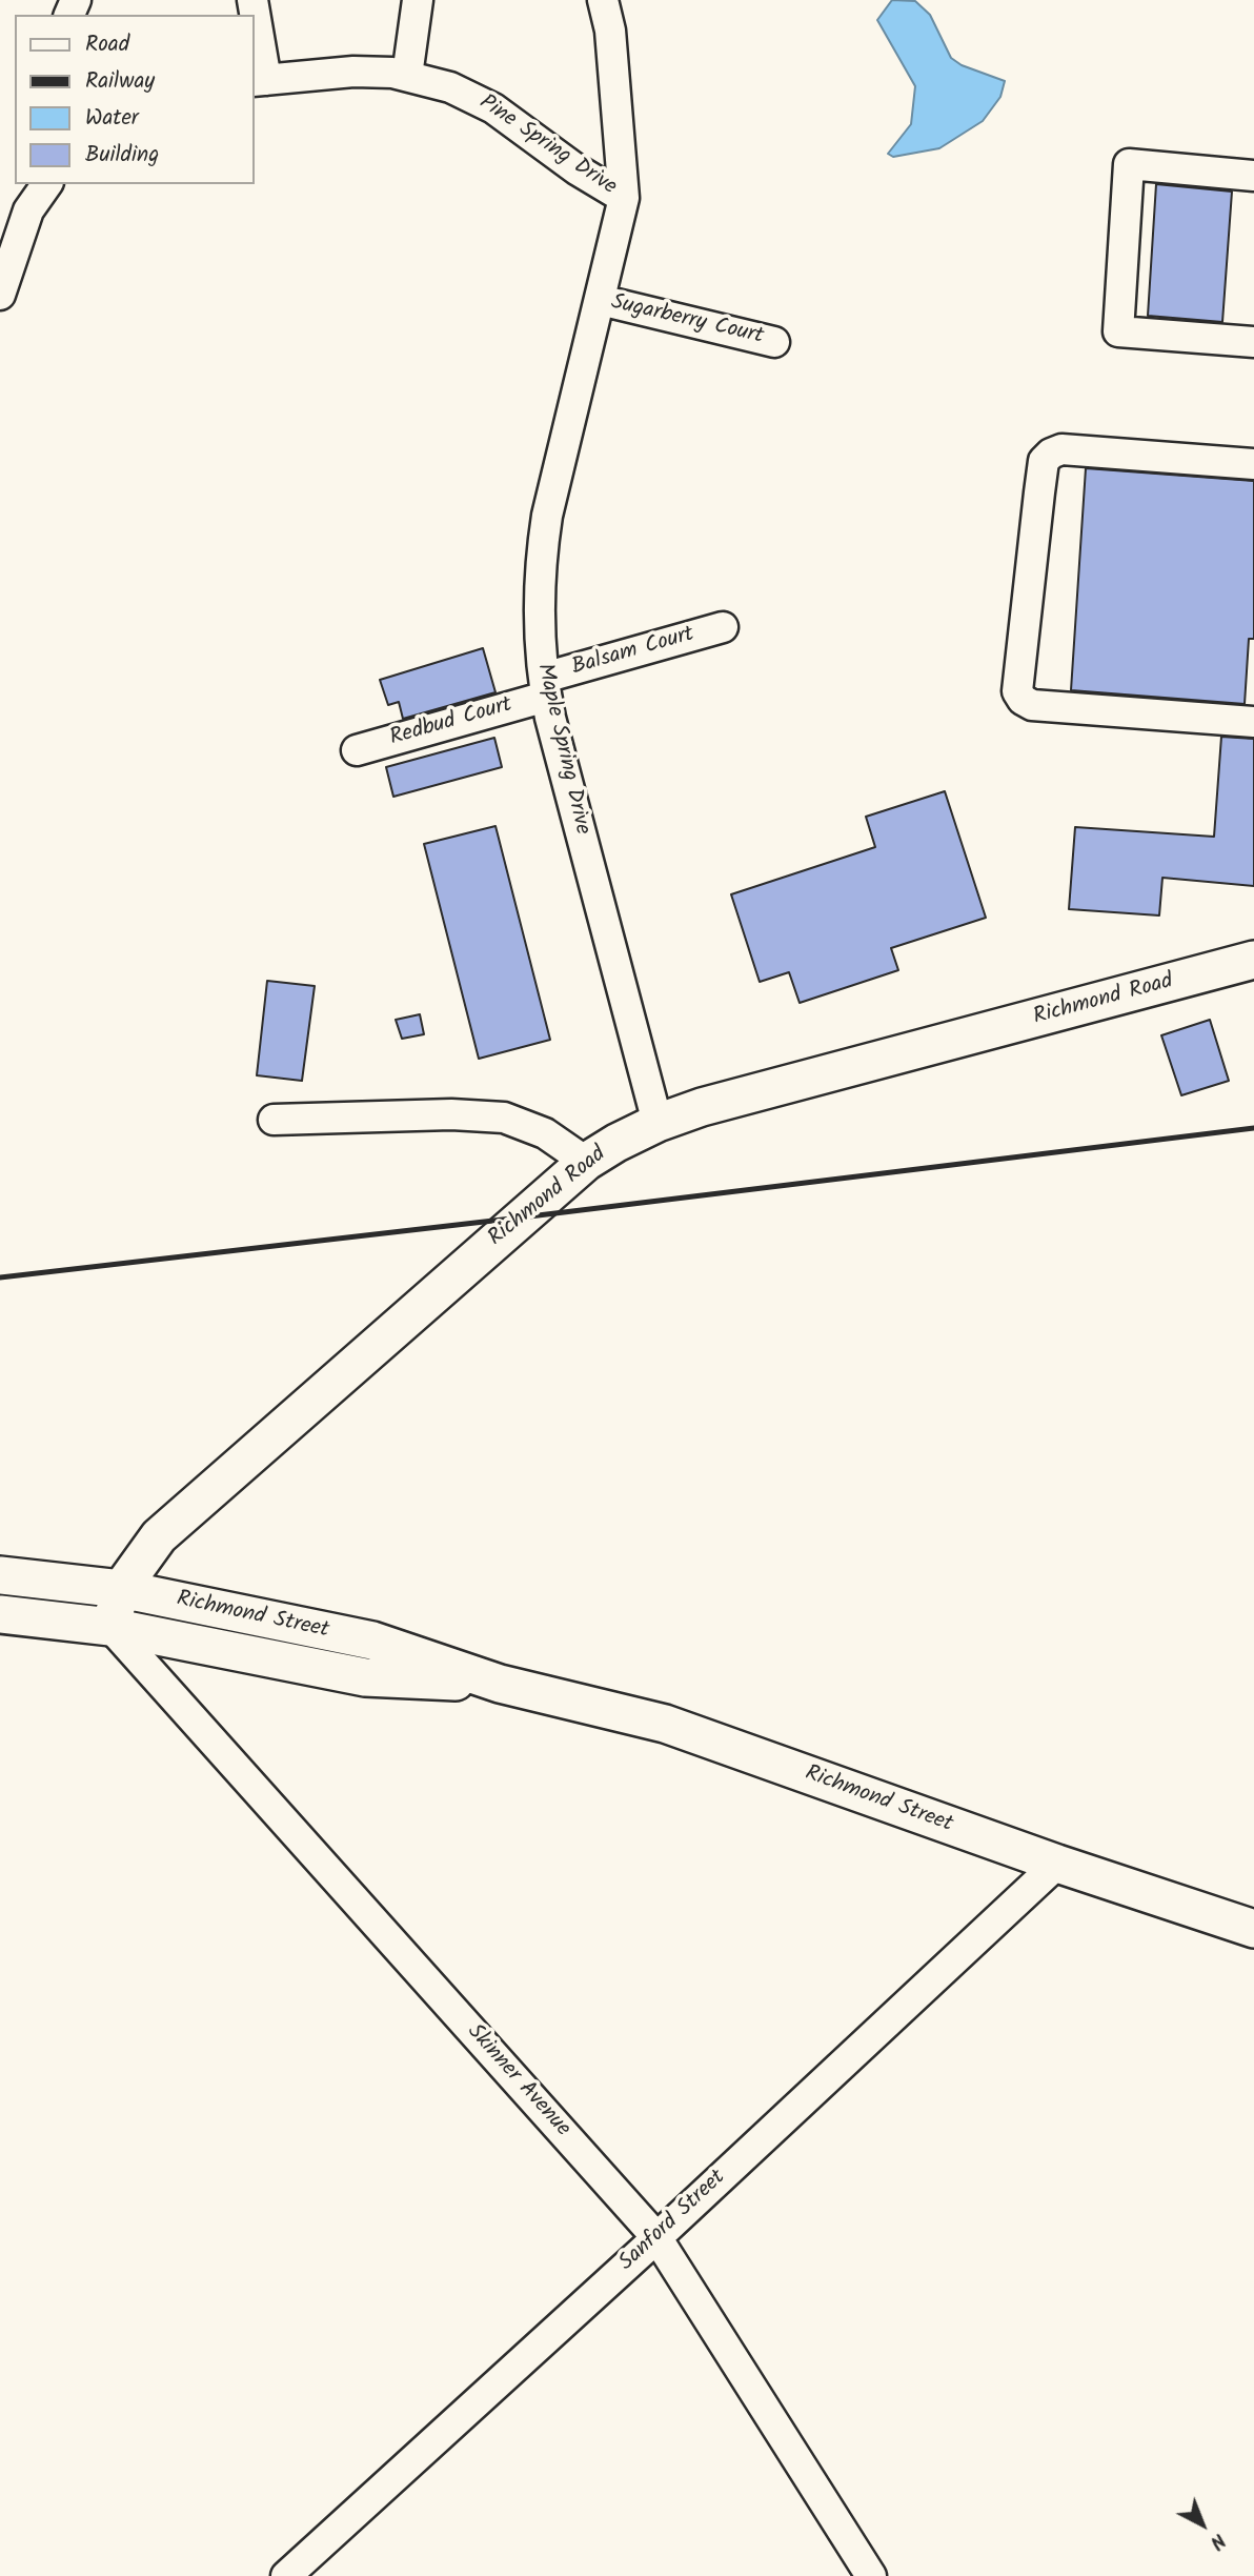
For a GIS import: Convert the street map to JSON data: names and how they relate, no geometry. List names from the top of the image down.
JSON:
{
  "streets": {
    "main road": ["Richmond Road", "Richmond Street"],
    "street": [
      "Pine Spring Drive",
      "Sugarberry Court",
      "Balsam Court",
      "Redbud Court",
      "Maple Spring Drive",
      "Skinner Avenue",
      "Sanford Street"
    ]
  },
  "crossings": [
    ["Pine Spring Drive", "Maple Spring Drive"],
    ["Sugarberry Court", "Maple Spring Drive"],
    ["Balsam Court", "Redbud Court"],
    ["Balsam Court", "Maple Spring Drive"],
    ["Redbud Court", "Maple Spring Drive"],
    ["Maple Spring Drive", "Richmond Road"],
    ["Richmond Road", "Richmond Street"],
    ["Richmond Road", "Skinner Avenue"],
    ["Richmond Street", "Skinner Avenue"],
    ["Richmond Street", "Sanford Street"],
    ["Skinner Avenue", "Sanford Street"]
  ],
  "legend": [
    "Road",
    "Railway",
    "Water",
    "Building"
  ],
  "north": "bottom right"
}
